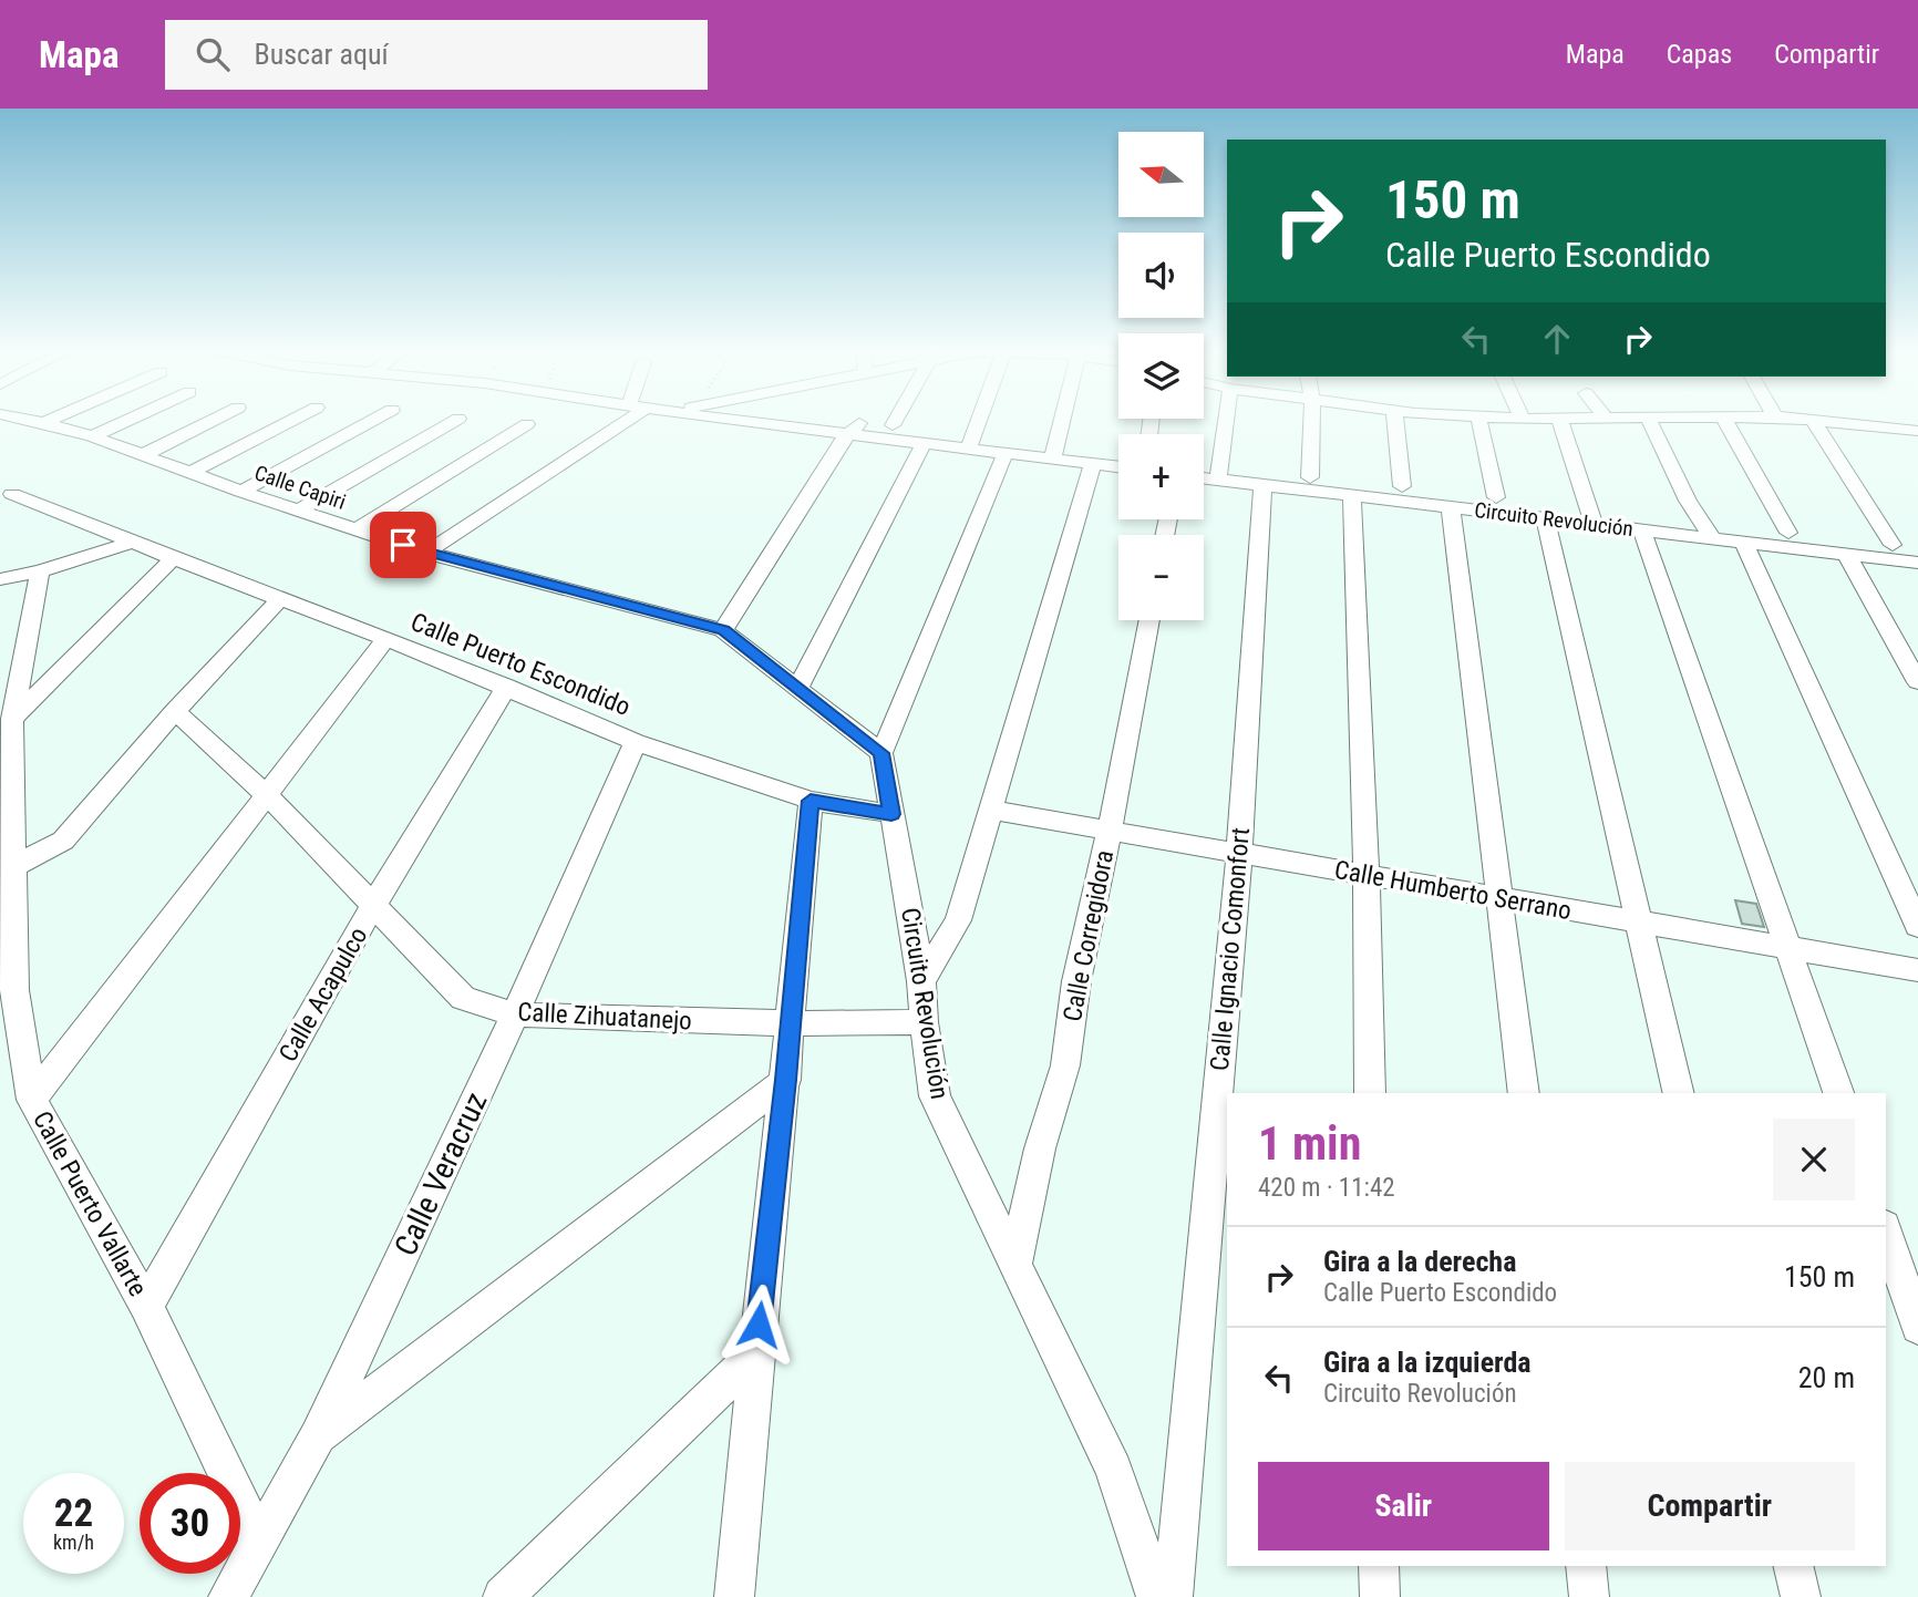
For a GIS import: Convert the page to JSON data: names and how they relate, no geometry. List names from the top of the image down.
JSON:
{
  "streets": {
    "street": [
      "Calle Capiri",
      "Circuito Revolución",
      "Calle Puerto Escondido",
      "Calle Humberto Serrano",
      "Calle Corregidora",
      "Calle Ignacio Comonfort",
      "Calle Acapulco",
      "Calle Zihuatanejo",
      "Calle Veracruz",
      "Calle Puerto Vallarte"
    ]
  },
  "crossings": [
    ["Circuito Revolución", "Calle Puerto Escondido"],
    ["Circuito Revolución", "Calle Corregidora"],
    ["Circuito Revolución", "Calle Ignacio Comonfort"],
    ["Circuito Revolución", "Calle Zihuatanejo"],
    ["Calle Puerto Escondido", "Calle Acapulco"],
    ["Calle Puerto Escondido", "Calle Veracruz"],
    ["Calle Humberto Serrano", "Calle Corregidora"],
    ["Calle Humberto Serrano", "Calle Ignacio Comonfort"],
    ["Calle Acapulco", "Calle Zihuatanejo"],
    ["Calle Acapulco", "Calle Puerto Vallarte"],
    ["Calle Zihuatanejo", "Calle Veracruz"],
    ["Calle Veracruz", "Calle Puerto Vallarte"]
  ],
  "north": "left",
  "page": {
    "header": "Mapa",
    "search": "Buscar aquí",
    "nav": ["Mapa", "Capas", "Compartir"],
    "map_buttons": ["+", "−"],
    "turn": ["150 m", "Calle Puerto Escondido"],
    "heading": ["1 min", "420 m · 11:42"],
    "list": [
      {
        "name": "Gira a la derecha",
        "note": "Calle Puerto Escondido",
        "value": "150 m"
      },
      {
        "name": "Gira a la izquierda",
        "note": "Circuito Revolución",
        "value": "20 m"
      }
    ],
    "buttons": ["Salir", "Compartir"],
    "speed": "22 km/h",
    "limit": "30"
  }
}
